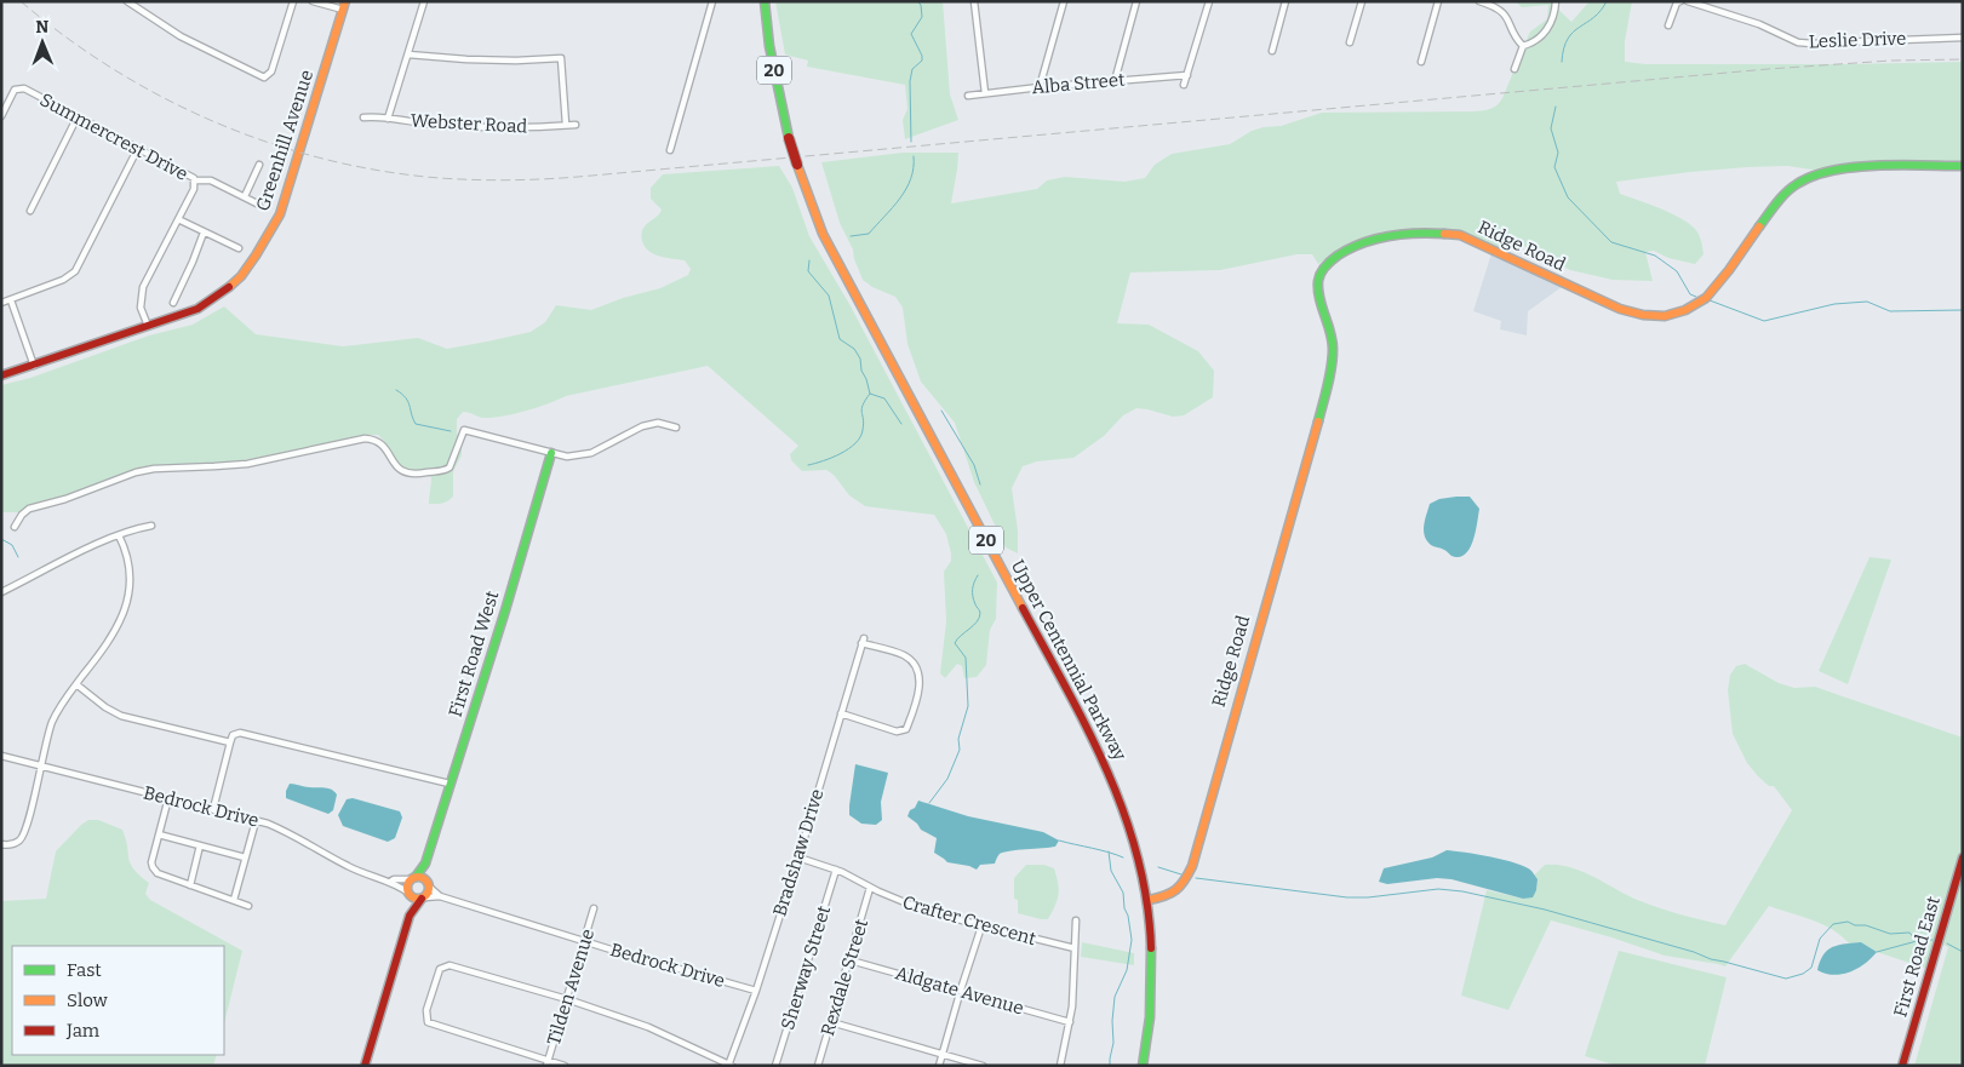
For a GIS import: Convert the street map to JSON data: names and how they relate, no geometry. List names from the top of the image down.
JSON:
{
  "streets": {
    "main road": [
      "20",
      "Greenhill Avenue",
      "Ridge Road",
      "First Road West",
      "Upper Centennial Parkway",
      "First Road East"
    ],
    "street": [
      "Leslie Drive",
      "Alba Street",
      "Webster Road",
      "Summercrest Drive",
      "Bedrock Drive",
      "Bradshaw Drive",
      "Crafter Crescent",
      "Sherway Street",
      "Rexdale Street",
      "Tilden Avenue",
      "Aldgate Avenue"
    ]
  },
  "crossings": [
    ["Summercrest Drive", "Greenhill Avenue"],
    ["Ridge Road", "Upper Centennial Parkway"],
    ["First Road West", "Bedrock Drive"],
    ["Bedrock Drive", "Bradshaw Drive"],
    ["Bedrock Drive", "Tilden Avenue"],
    ["Bradshaw Drive", "Crafter Crescent"],
    ["Crafter Crescent", "Sherway Street"],
    ["Crafter Crescent", "Rexdale Street"],
    ["Rexdale Street", "Aldgate Avenue"]
  ],
  "legend": ["Fast", "Slow", "Jam"],
  "north": "top"
}
